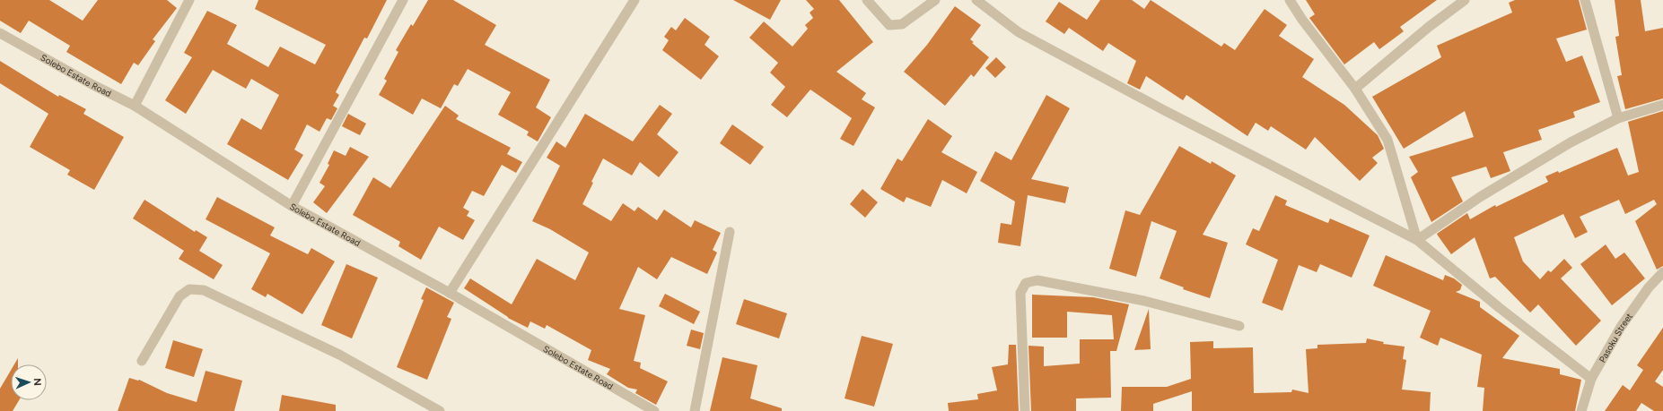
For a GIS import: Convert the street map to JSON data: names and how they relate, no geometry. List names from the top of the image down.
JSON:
{
  "streets": {
    "street": ["Solebo Estate Road", "Pasoku Street"]
  },
  "north": "right"
}
